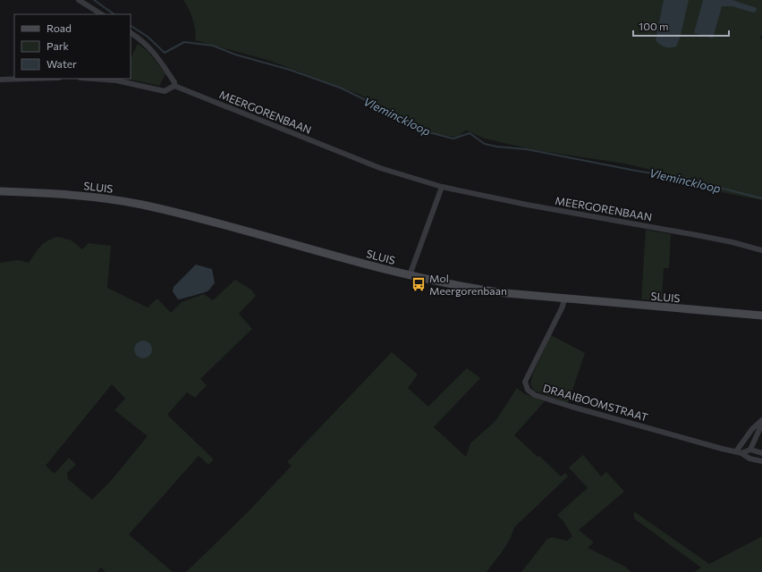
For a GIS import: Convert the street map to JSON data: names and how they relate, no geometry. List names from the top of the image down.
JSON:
{
  "streets": {
    "street": ["MEERGORENBAAN", "SLUIS", "DRAAIBOOMSTRAAT"]
  },
  "crossings": [
    ["SLUIS", "DRAAIBOOMSTRAAT"]
  ],
  "water": ["Vleminckloop"],
  "places": {
    "bus stop": ["Mol Meergorenbaan"]
  },
  "legend": ["Road", "Park", "Water"],
  "scale_bar": "100 m"
}
